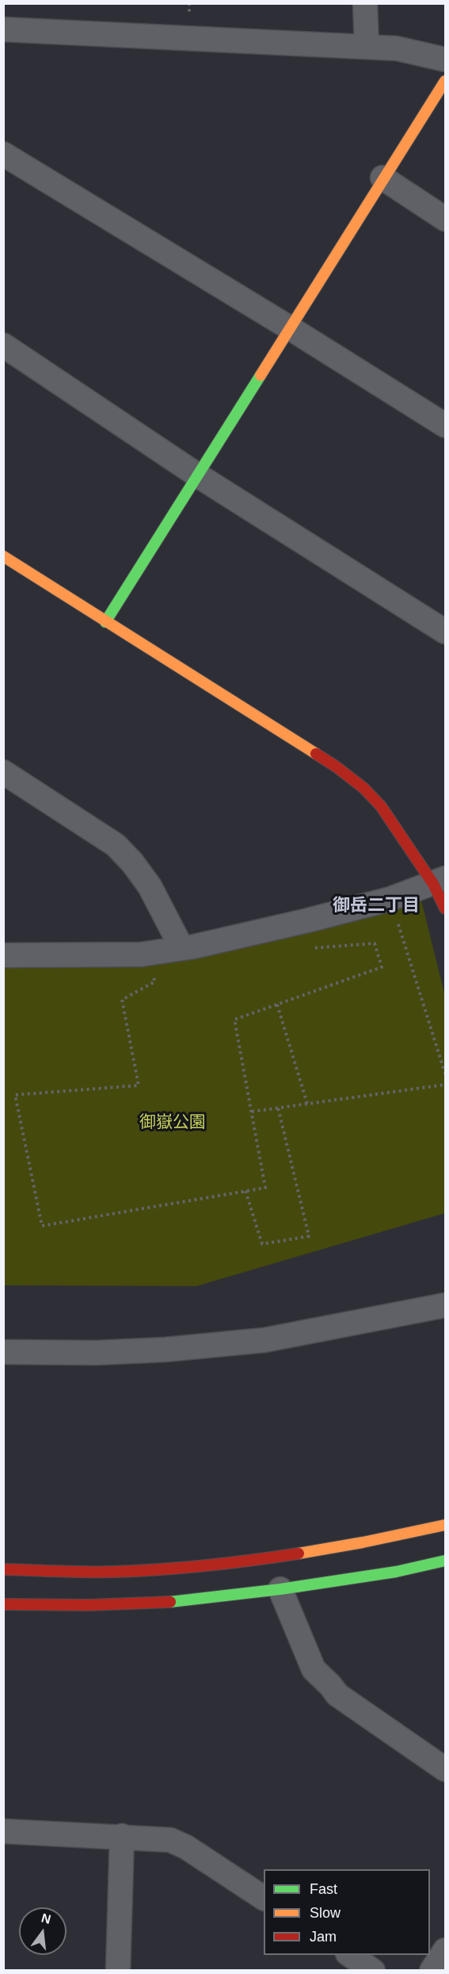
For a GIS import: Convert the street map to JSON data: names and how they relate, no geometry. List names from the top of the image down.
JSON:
{
  "districts": ["御岳二丁目"],
  "parks": ["御嶽公園"],
  "legend": ["Fast", "Slow", "Jam"],
  "north": "top"
}
